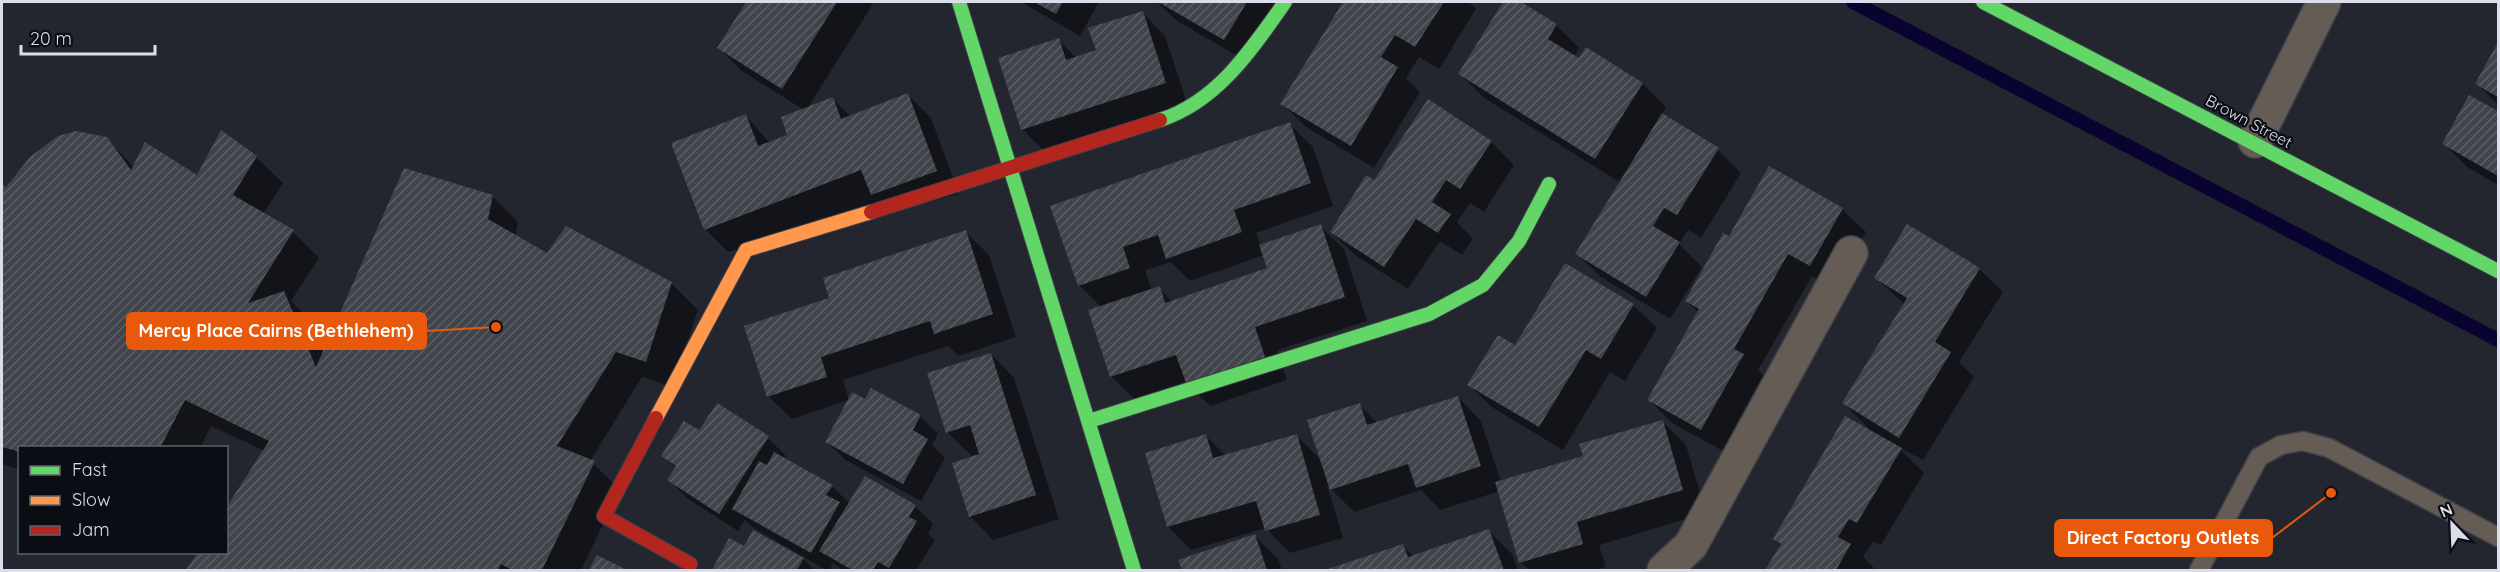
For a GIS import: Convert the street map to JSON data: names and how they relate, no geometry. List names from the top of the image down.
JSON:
{
  "streets": {
    "street": ["Brown Street"]
  },
  "places": ["Mercy Place Cairns (Bethlehem)", "Direct Factory Outlets"],
  "legend": ["Fast", "Slow", "Jam"],
  "scale_bar": "20 m",
  "north": "top left"
}
